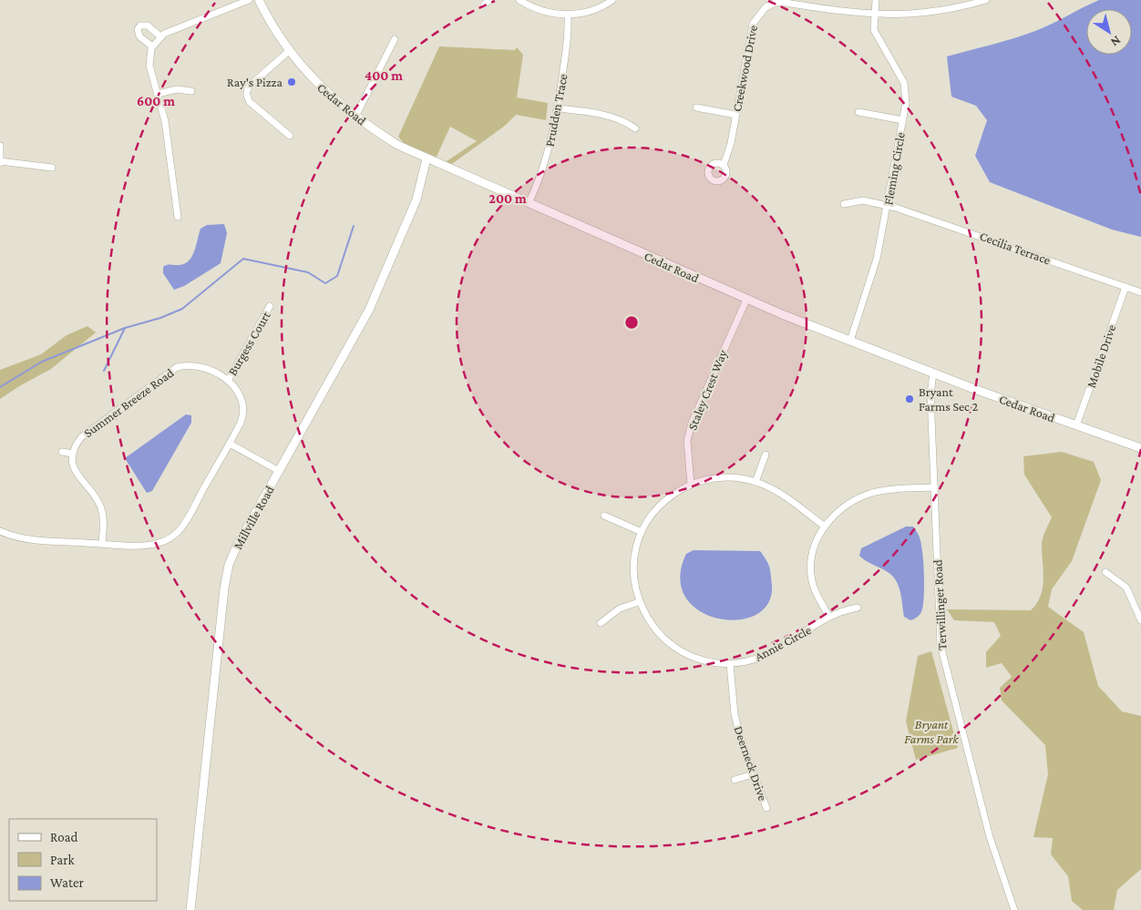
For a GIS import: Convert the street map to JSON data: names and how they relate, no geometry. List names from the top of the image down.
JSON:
{
  "streets": {
    "street": [
      "Creekwood Drive",
      "Cedar Road",
      "Prudden Trace",
      "Fleming Circle",
      "Cecilia Terrace",
      "Burgess Court",
      "Mobile Drive",
      "Staley Crest Way",
      "Summer Breeze Road",
      "Millville Road",
      "Terwillinger Road",
      "Annie Circle",
      "Deerneck Drive"
    ]
  },
  "crossings": [
    ["Creekwood Drive", "Fleming Circle"],
    ["Cedar Road", "Prudden Trace"],
    ["Cedar Road", "Fleming Circle"],
    ["Cedar Road", "Mobile Drive"],
    ["Cedar Road", "Staley Crest Way"],
    ["Cedar Road", "Millville Road"],
    ["Cedar Road", "Terwillinger Road"],
    ["Fleming Circle", "Cecilia Terrace"],
    ["Cecilia Terrace", "Mobile Drive"],
    ["Burgess Court", "Summer Breeze Road"],
    ["Staley Crest Way", "Annie Circle"],
    ["Annie Circle", "Deerneck Drive"]
  ],
  "parks": ["Bryant Farms Park"],
  "places": ["Ray's Pizza", "Bryant Farms Sec 2"],
  "legend": ["Road", "Park", "Water"],
  "north": "bottom right",
  "rings": ["400 m", "600 m", "200 m"]
}
